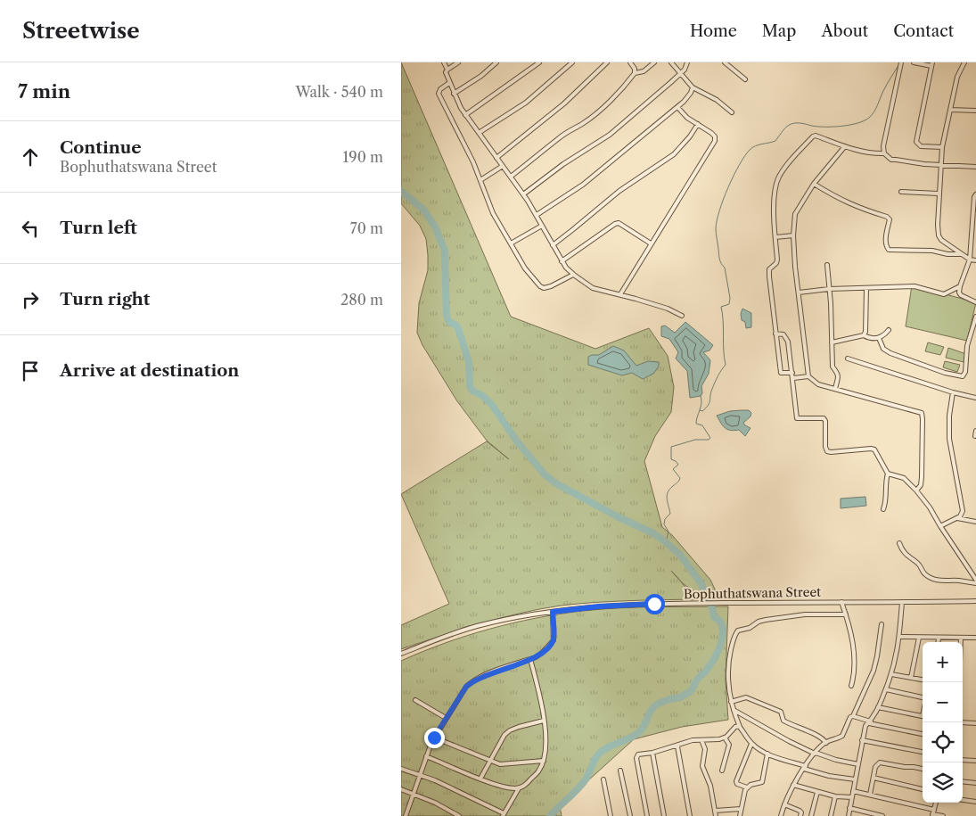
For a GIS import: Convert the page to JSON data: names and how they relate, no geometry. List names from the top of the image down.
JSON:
{
  "streets": {
    "street": ["Bophuthatswana Street"]
  },
  "page": {
    "header": "Streetwise",
    "nav": [
      "Home",
      "Map",
      "About",
      "Contact"
    ],
    "heading": ["7 min", "Walk · 540 m"],
    "list": [
      ["Continue", "Bophuthatswana Street", "190 m"],
      ["Turn left", "70 m"],
      ["Turn right", "280 m"],
      "Arrive at destination"
    ],
    "map_buttons": ["+", "−"]
  }
}
